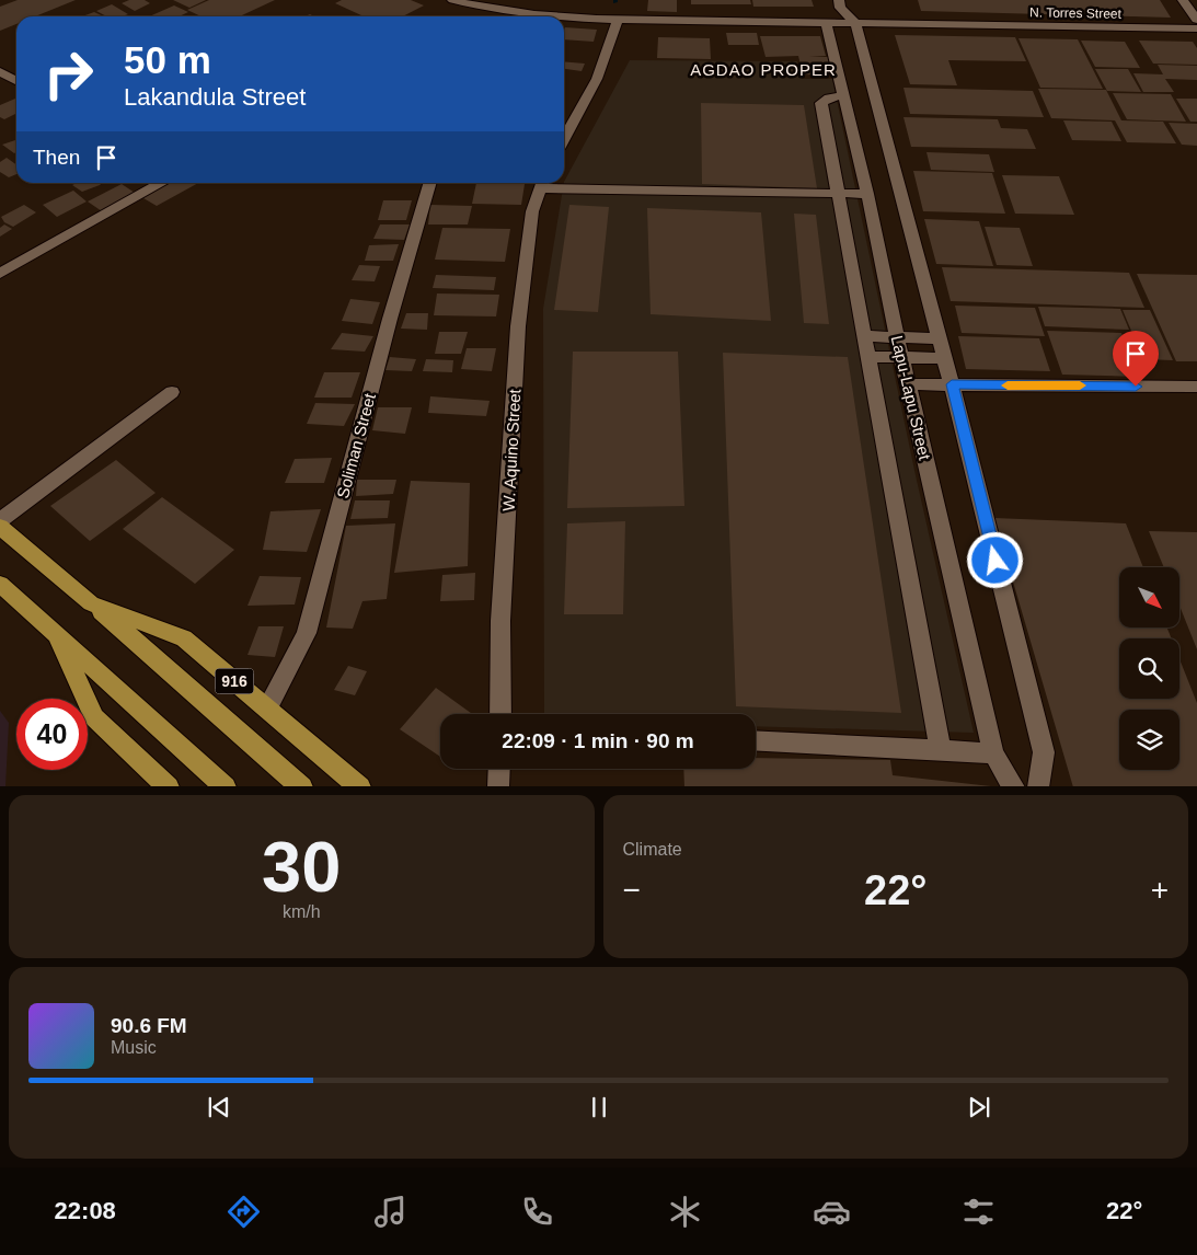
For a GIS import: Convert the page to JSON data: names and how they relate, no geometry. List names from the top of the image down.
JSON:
{
  "streets": {
    "main road": ["916"],
    "street": [
      "N. Torres Street",
      "Lapu-Lapu Street",
      "Soliman Street",
      "W. Aquino Street"
    ]
  },
  "crossings": [
    ["N. Torres Street", "Lapu-Lapu Street"],
    ["Soliman Street", "916"]
  ],
  "districts": ["AGDAO PROPER"],
  "north": "bottom right",
  "page": {
    "turn": ["50 m", "Lakandula Street"],
    "then": "Then",
    "limit": "40",
    "trip": "22:09 · 1 min · 90 m",
    "tile": [
      ["30", "km/h"],
      "Climate"
    ],
    "heat": ["−", "22°", "+"],
    "song": ["90.6 FM", "Music"],
    "tabs": ["22:08", "22°"]
  }
}
